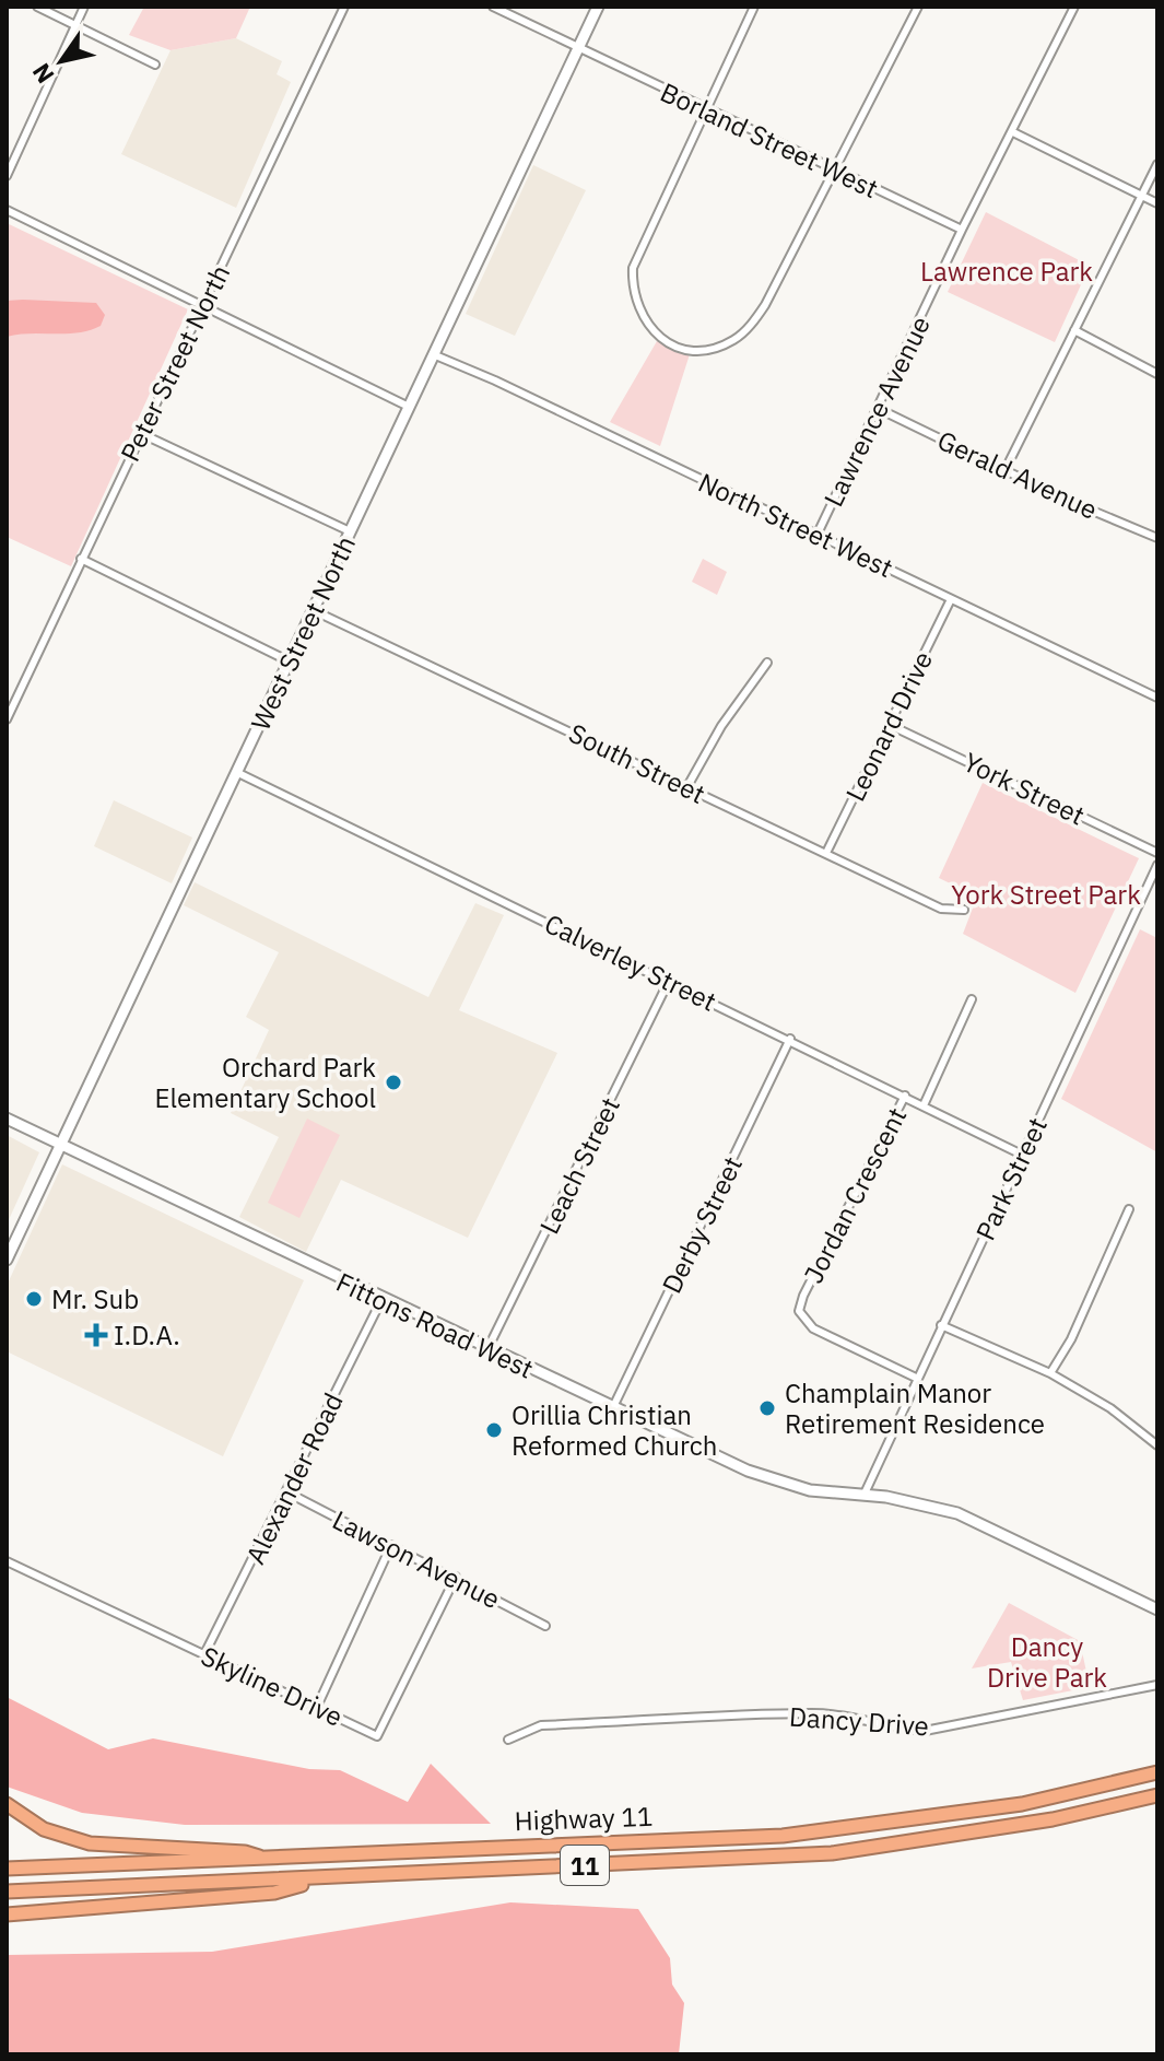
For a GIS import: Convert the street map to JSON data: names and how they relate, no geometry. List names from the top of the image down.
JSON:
{
  "streets": {
    "highway": ["Highway 11", "11"],
    "main road": ["West Street North", "Fittons Road West"],
    "street": [
      "Borland Street West",
      "Peter Street North",
      "Lawrence Avenue",
      "Gerald Avenue",
      "North Street West",
      "Leonard Drive",
      "South Street",
      "York Street",
      "Calverley Street",
      "Leach Street",
      "Park Street",
      "Jordan Crescent",
      "Derby Street",
      "Alexander Road",
      "Lawson Avenue",
      "Skyline Drive",
      "Dancy Drive"
    ]
  },
  "crossings": [
    ["Borland Street West", "Lawrence Avenue"],
    ["Borland Street West", "West Street North"],
    ["Lawrence Avenue", "Gerald Avenue"],
    ["Lawrence Avenue", "North Street West"],
    ["North Street West", "West Street North"],
    ["North Street West", "Leonard Drive"],
    ["West Street North", "South Street"],
    ["West Street North", "Calverley Street"],
    ["West Street North", "Fittons Road West"],
    ["Leonard Drive", "South Street"],
    ["Leonard Drive", "York Street"],
    ["Calverley Street", "Leach Street"],
    ["Calverley Street", "Park Street"],
    ["Calverley Street", "Jordan Crescent"],
    ["Calverley Street", "Derby Street"],
    ["Leach Street", "Fittons Road West"],
    ["Park Street", "Jordan Crescent"],
    ["Park Street", "Fittons Road West"],
    ["Derby Street", "Fittons Road West"],
    ["Fittons Road West", "Alexander Road"],
    ["Alexander Road", "Lawson Avenue"],
    ["Alexander Road", "Skyline Drive"],
    ["Lawson Avenue", "Skyline Drive"]
  ],
  "parks": ["Lawrence Park", "York Street Park", "Dancy Drive Park"],
  "places": {
    "other": [
      "Orchard Park Elementary School",
      "Mr. Sub",
      "Champlain Manor Retirement Residence",
      "Orillia Christian Reformed Church"
    ],
    "health": ["I.D.A."]
  },
  "north": "bottom left"
}
